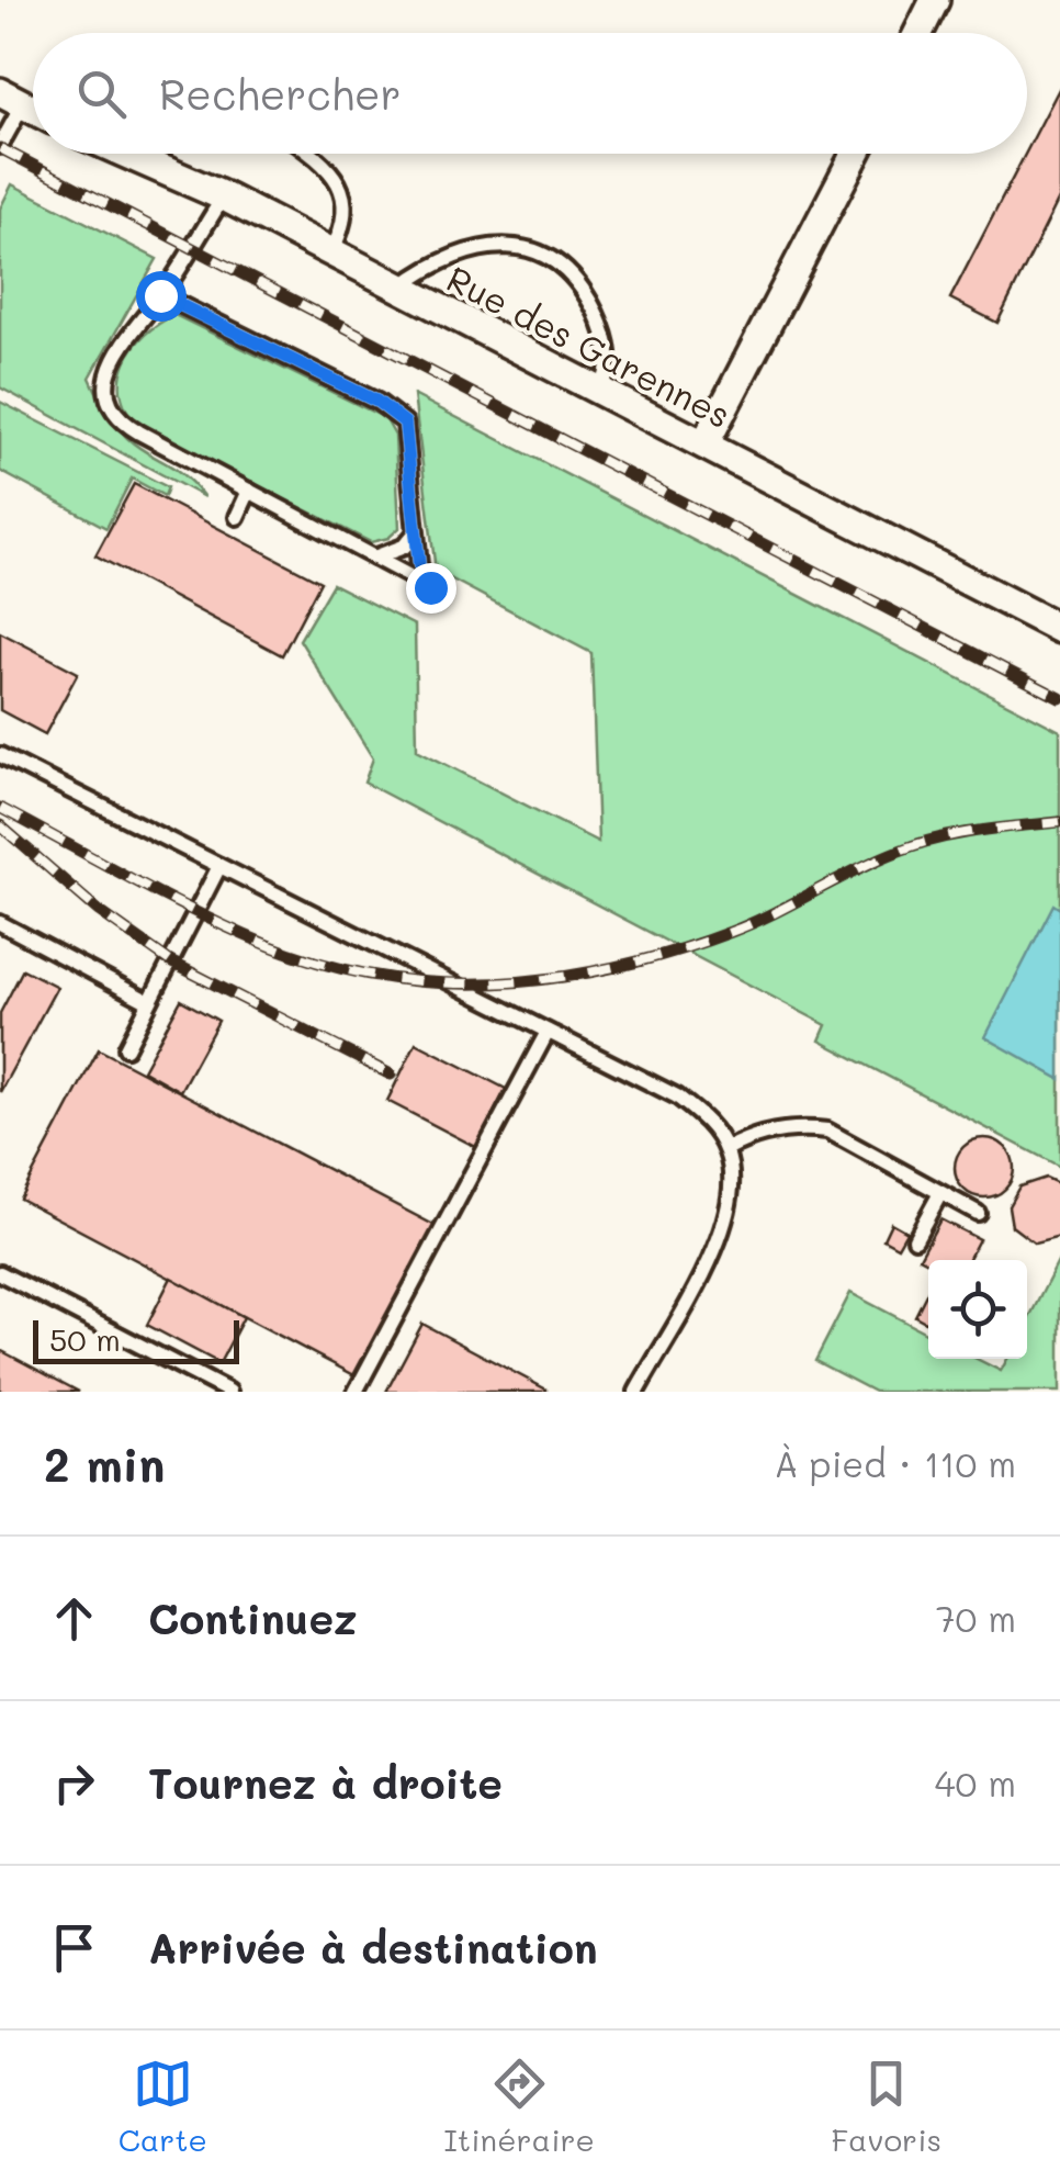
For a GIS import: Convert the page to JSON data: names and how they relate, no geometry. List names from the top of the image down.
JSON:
{
  "streets": {
    "street": ["Rue des Garennes"]
  },
  "scale_bar": "50 m",
  "page": {
    "search": "Rechercher",
    "scale": "50 m",
    "heading": ["2 min", "À pied · 110 m"],
    "list": [
      ["Continuez", "70 m"],
      ["Tournez à droite", "40 m"],
      "Arrivée à destination"
    ],
    "nav": ["Carte", "Itinéraire", "Favoris"]
  }
}
